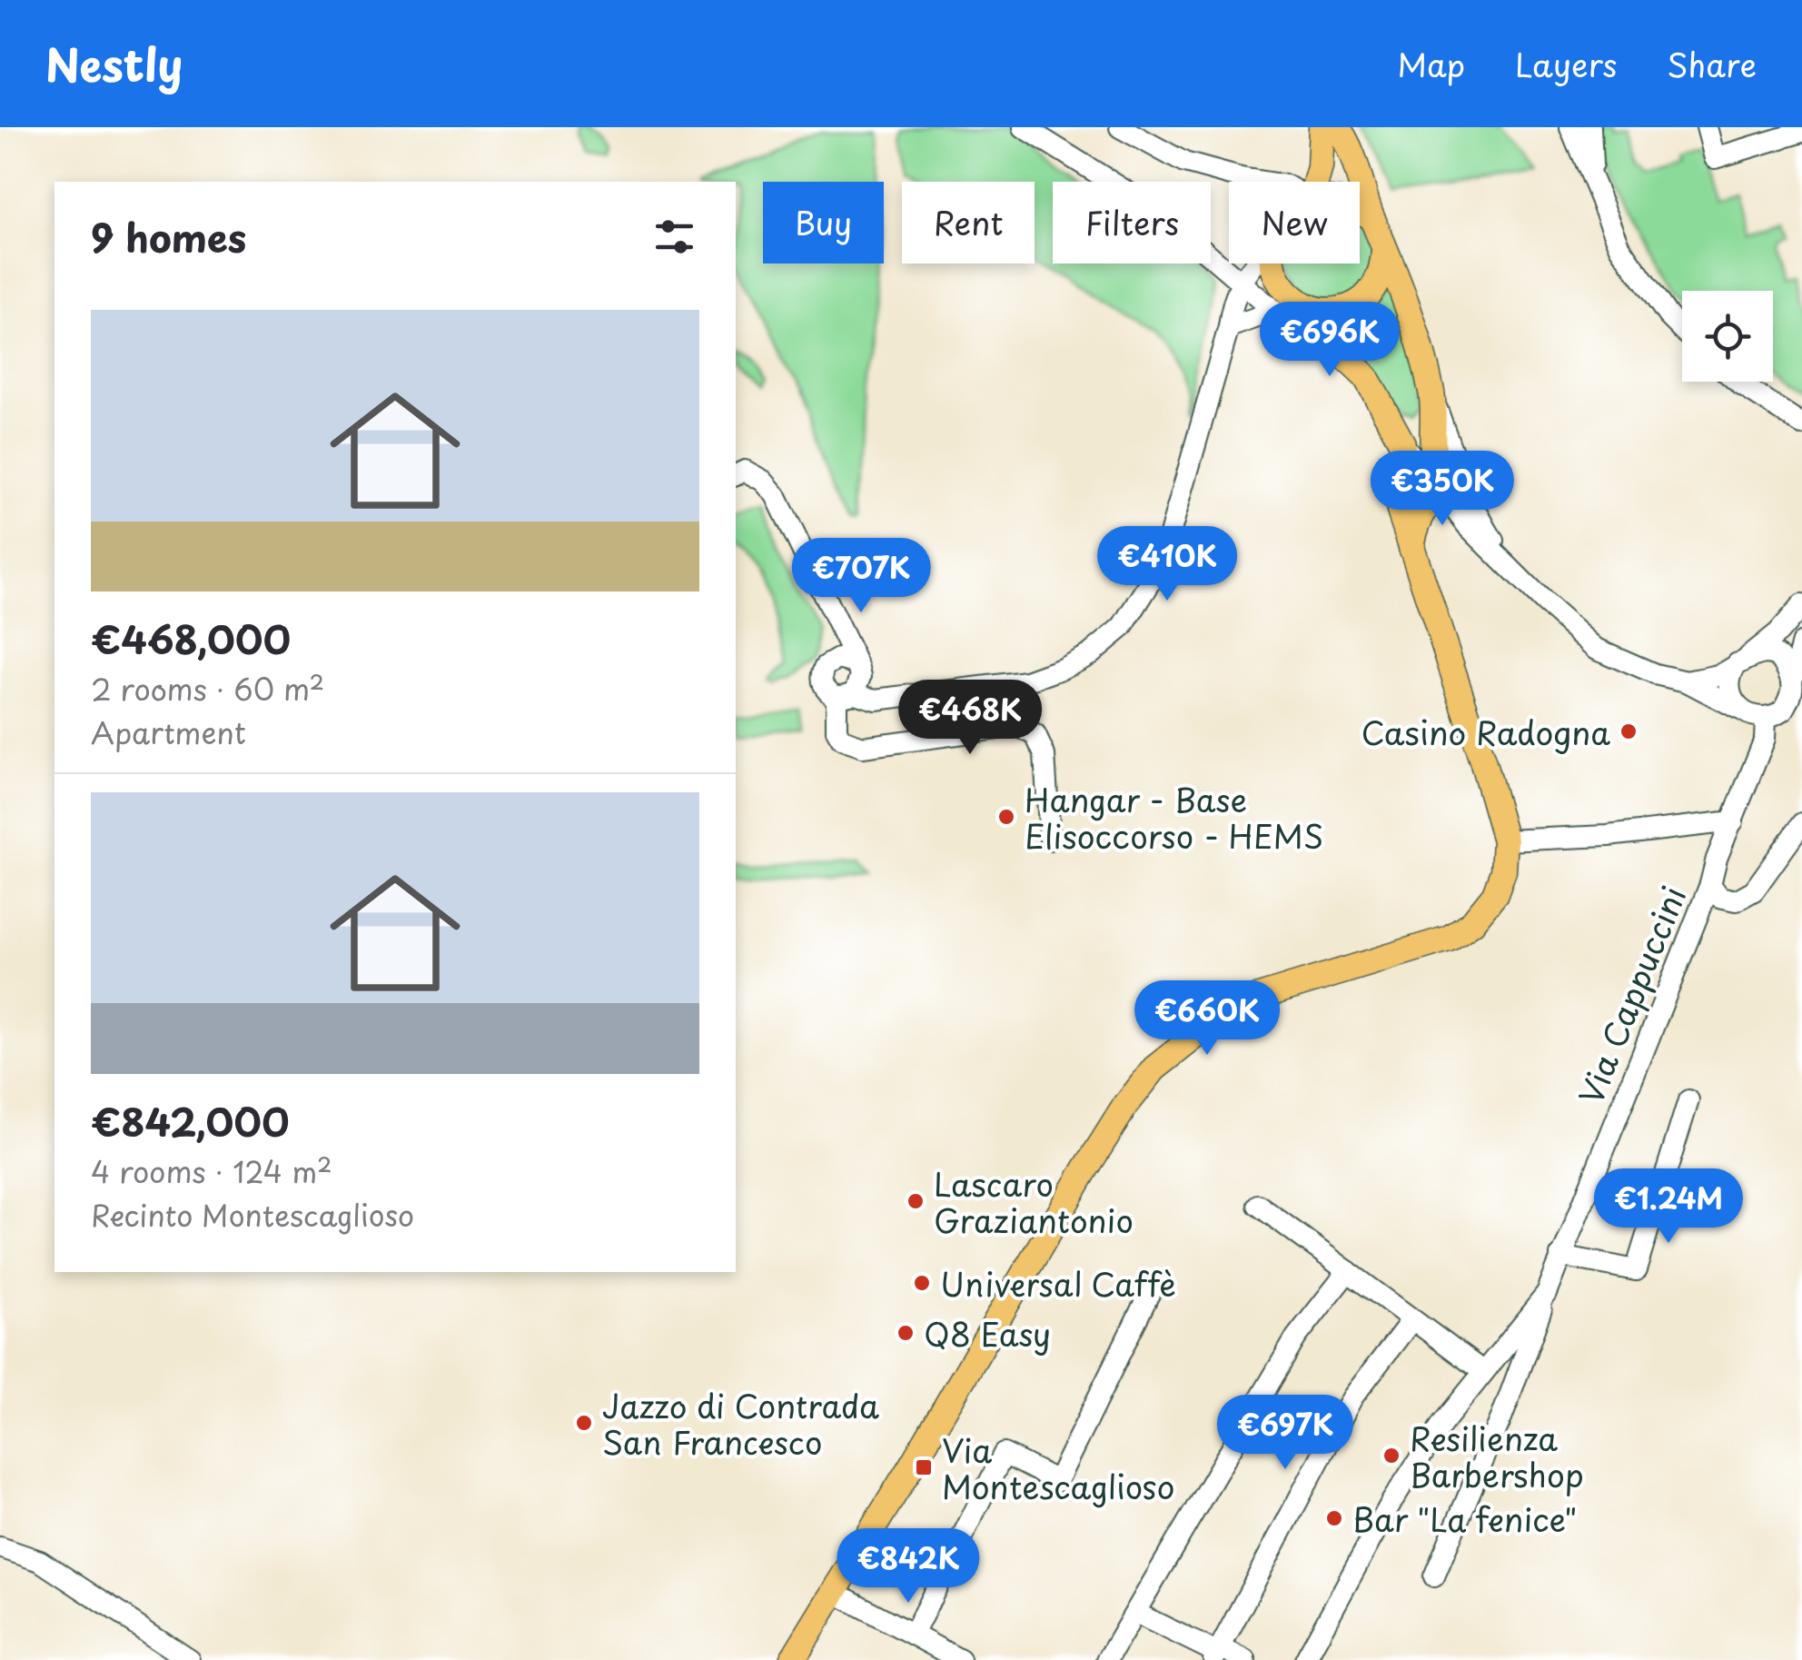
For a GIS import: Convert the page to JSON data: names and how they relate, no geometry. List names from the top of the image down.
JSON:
{
  "streets": {
    "street": ["Via Cappuccini"]
  },
  "places": {
    "other": [
      "Casino Radogna",
      "Hangar - Base Elisoccorso - HEMS",
      "Lascaro Graziantonio",
      "Universal Caffè",
      "Q8 Easy",
      "Jazzo di Contrada San Francesco",
      "Resilienza Barbershop",
      "Bar \"La fenice\""
    ],
    "transit": ["Via Montescaglioso"]
  },
  "page": {
    "header": "Nestly",
    "nav": ["Map", "Layers", "Share"],
    "chip": [
      "Buy",
      "Rent",
      "Filters",
      "New"
    ],
    "heading": "9 homes",
    "list": [
      {
        "name": "€468,000",
        "note": "2 rooms · 60 m² · Apartment"
      },
      {
        "name": "€842,000",
        "note": "4 rooms · 124 m² · Recinto Montescaglioso"
      }
    ],
    "price": [
      "€696K",
      "€350K",
      "€410K",
      "€707K",
      "€468K",
      "€660K",
      "€1.24M",
      "€697K",
      "€842K"
    ]
  }
}
